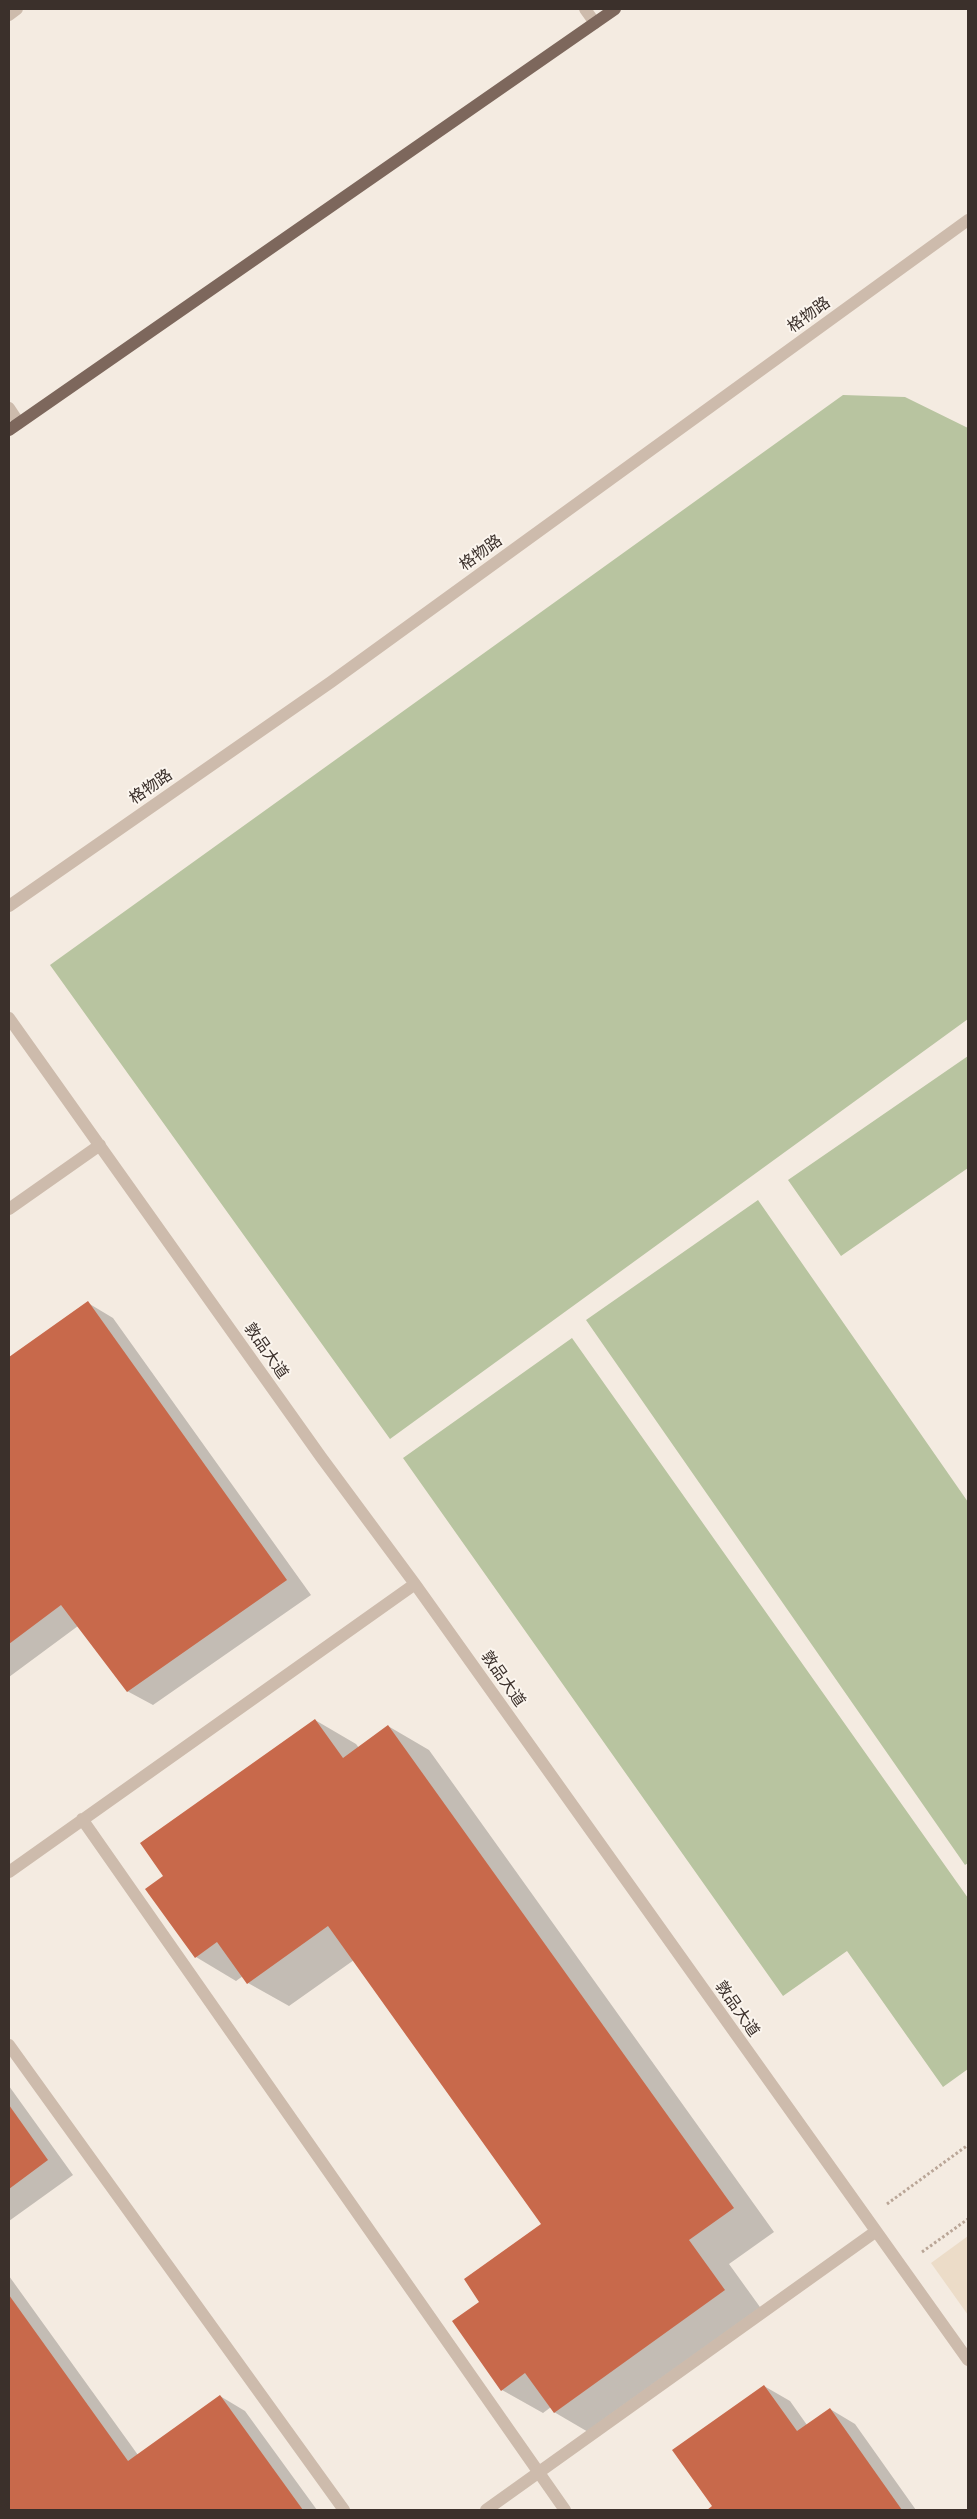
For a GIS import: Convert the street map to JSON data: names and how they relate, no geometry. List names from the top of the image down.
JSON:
{
  "streets": {
    "street": ["格物路", "敦品大道"]
  }
}
